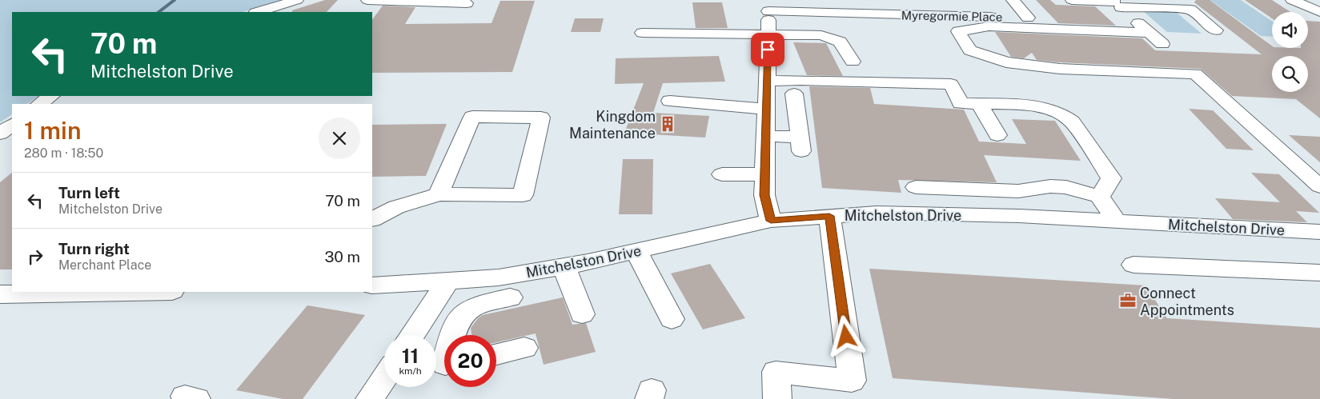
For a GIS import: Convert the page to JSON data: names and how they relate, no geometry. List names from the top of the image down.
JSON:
{
  "streets": {
    "street": ["Myregormie Place", "Mitchelston Drive"]
  },
  "places": {
    "building": ["Kingdom Maintenance"],
    "office": ["Connect Appointments"]
  },
  "page": {
    "turn": ["70 m", "Mitchelston Drive"],
    "heading": ["1 min", "280 m · 18:50"],
    "list": [
      {
        "name": "Turn left",
        "note": "Mitchelston Drive",
        "value": "70 m"
      },
      {
        "name": "Turn right",
        "note": "Merchant Place",
        "value": "30 m"
      }
    ],
    "speed": "11 km/h",
    "limit": "20"
  }
}
